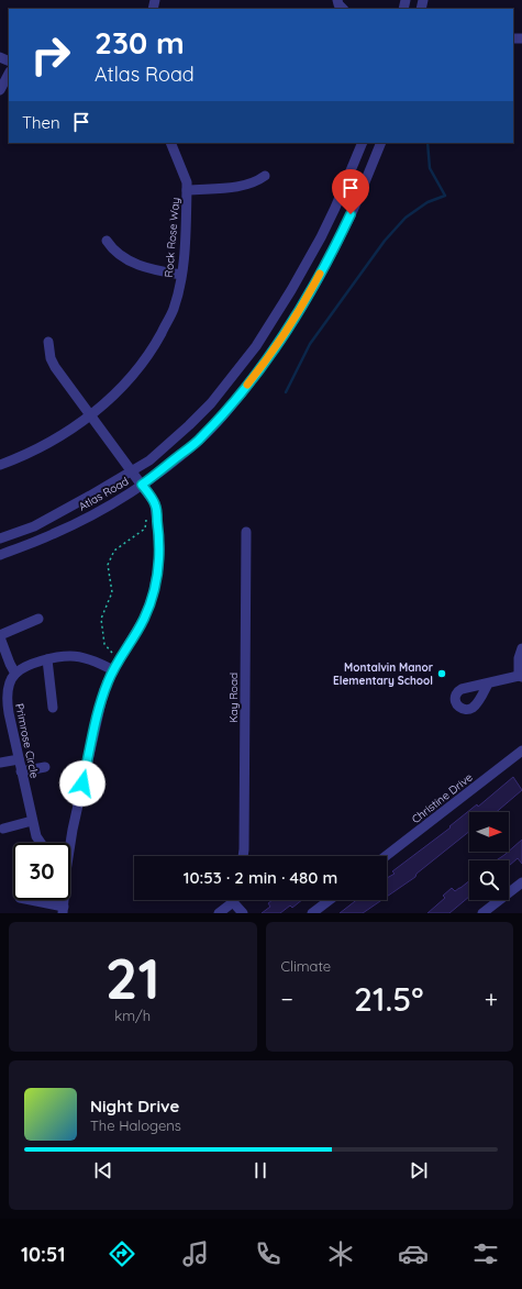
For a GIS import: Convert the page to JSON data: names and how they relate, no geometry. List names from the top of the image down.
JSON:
{
  "streets": {
    "street": [
      "Rock Rose Way",
      "Atlas Road",
      "Kay Road",
      "Primrose Circle",
      "Christine Drive"
    ]
  },
  "places": ["Montalvin Manor Elementary School"],
  "north": "right",
  "page": {
    "turn": ["230 m", "Atlas Road"],
    "then": "Then",
    "limit": "30",
    "trip": "10:53 · 2 min · 480 m",
    "tile": [
      ["21", "km/h"],
      "Climate"
    ],
    "heat": ["−", "21.5°", "+"],
    "song": ["Night Drive", "The Halogens"],
    "tabs": "10:51"
  }
}
